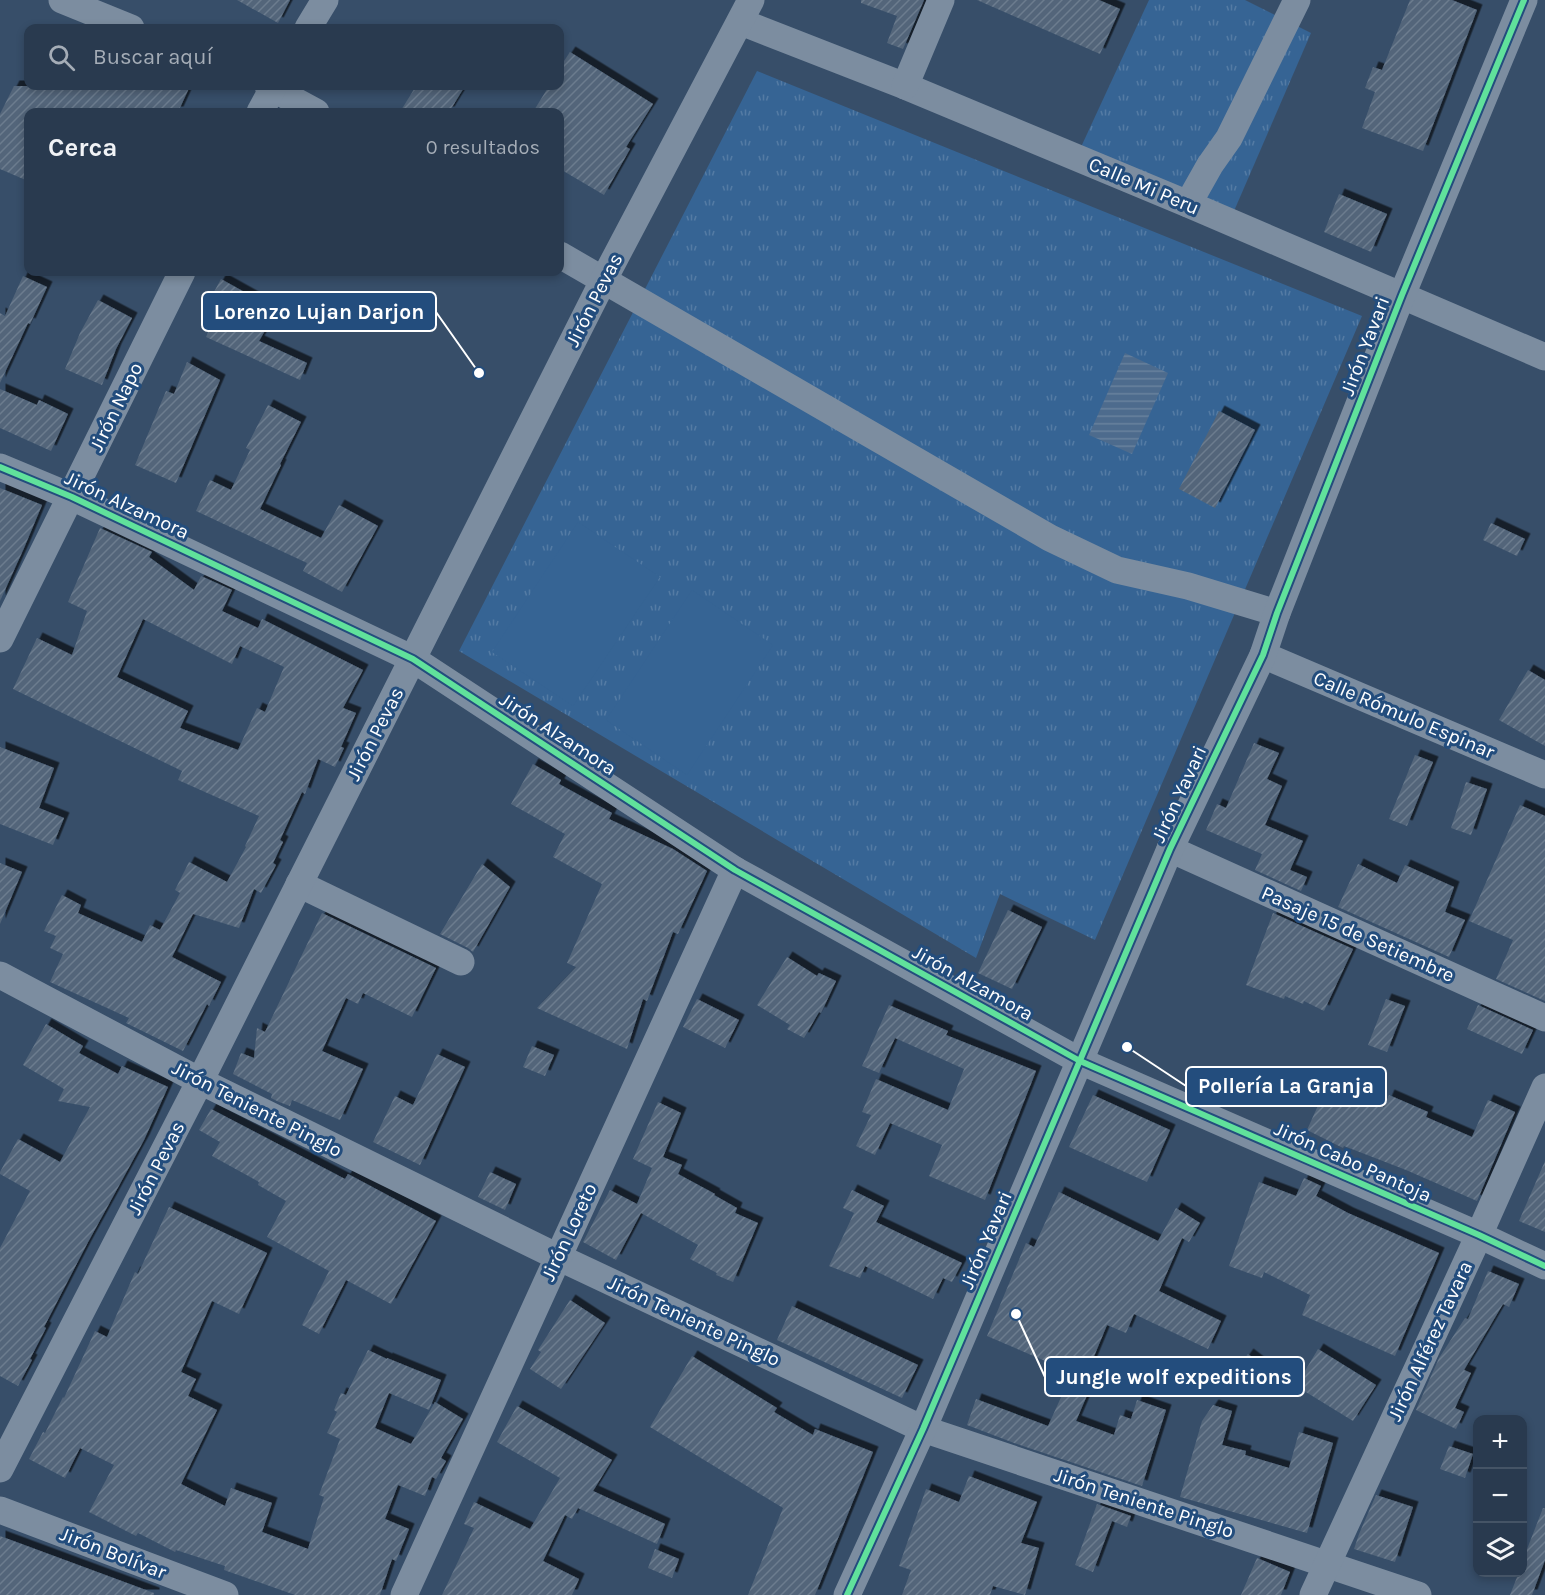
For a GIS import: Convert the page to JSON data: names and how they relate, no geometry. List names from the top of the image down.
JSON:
{
  "streets": {
    "street": [
      "Calle Mi Peru",
      "Jirón Pevas",
      "Jirón Yavari",
      "Jirón Napo",
      "Jirón Alzamora",
      "Calle Rómulo Espinar",
      "Pasaje 15 de Setiembre",
      "Jirón Teniente Pinglo",
      "Jirón Cabo Pantoja",
      "Jirón Loreto",
      "Jirón Alférez Tavara",
      "Jirón Bolívar"
    ]
  },
  "crossings": [
    ["Calle Mi Peru", "Jirón Pevas"],
    ["Calle Mi Peru", "Jirón Yavari"],
    ["Jirón Pevas", "Jirón Alzamora"],
    ["Jirón Pevas", "Jirón Teniente Pinglo"],
    ["Jirón Yavari", "Jirón Alzamora"],
    ["Jirón Yavari", "Calle Rómulo Espinar"],
    ["Jirón Yavari", "Pasaje 15 de Setiembre"],
    ["Jirón Yavari", "Jirón Teniente Pinglo"],
    ["Jirón Yavari", "Jirón Cabo Pantoja"],
    ["Jirón Napo", "Jirón Alzamora"],
    ["Jirón Alzamora", "Jirón Cabo Pantoja"],
    ["Jirón Alzamora", "Jirón Loreto"],
    ["Jirón Teniente Pinglo", "Jirón Loreto"],
    ["Jirón Teniente Pinglo", "Jirón Alférez Tavara"],
    ["Jirón Cabo Pantoja", "Jirón Alférez Tavara"]
  ],
  "places": ["Lorenzo Lujan Darjon", "Pollería La Granja", "Jungle wolf expeditions"],
  "page": {
    "search": "Buscar aquí",
    "heading": ["Cerca", "0 resultados"],
    "map_buttons": ["+", "−"]
  }
}
